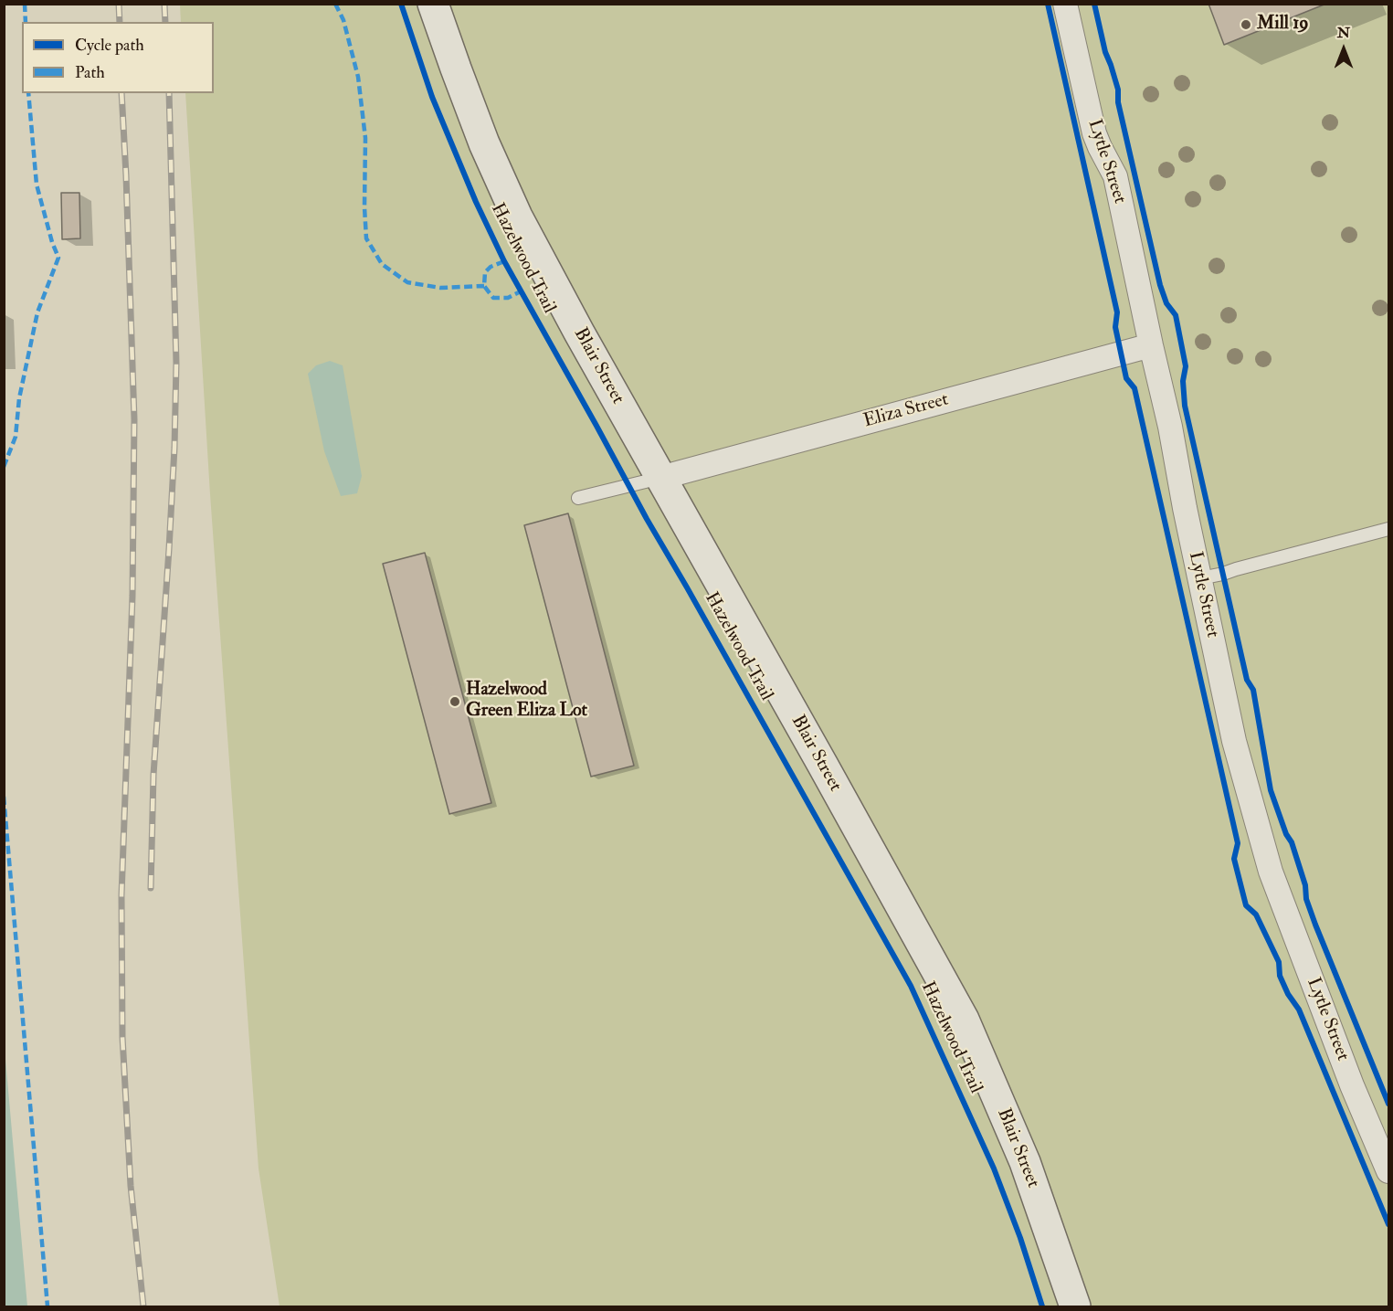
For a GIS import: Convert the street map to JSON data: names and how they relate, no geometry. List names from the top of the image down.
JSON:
{
  "streets": {
    "street": ["Lytle Street", "Blair Street", "Eliza Street"],
    "cycle path": ["Hazelwood Trail"]
  },
  "crossings": [
    ["Lytle Street", "Eliza Street"],
    ["Blair Street", "Eliza Street"]
  ],
  "places": ["Mill 19", "Hazelwood Green Eliza Lot"],
  "legend": ["Cycle path", "Path"],
  "north": "top"
}
